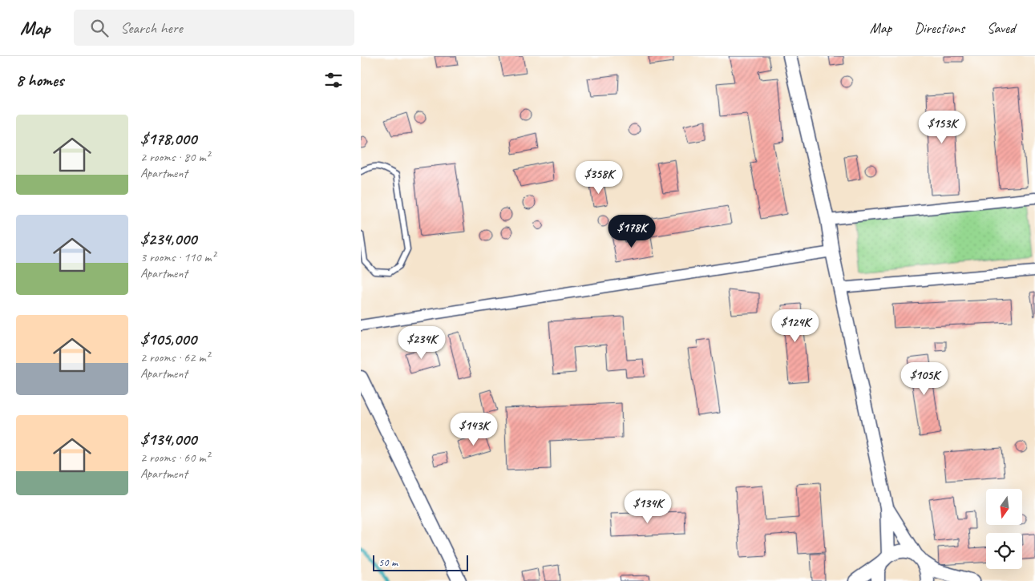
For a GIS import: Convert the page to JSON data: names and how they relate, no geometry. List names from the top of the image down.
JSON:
{
  "scale_bar": "50 m",
  "north": "bottom",
  "page": {
    "header": "Map",
    "search": "Search here",
    "nav": ["Map", "Directions", "Saved"],
    "heading": "8 homes",
    "list": [
      {
        "name": "$178,000",
        "note": "2 rooms · 80 m² · Apartment"
      },
      {
        "name": "$234,000",
        "note": "3 rooms · 110 m² · Apartment"
      },
      {
        "name": "$105,000",
        "note": "2 rooms · 62 m² · Apartment"
      },
      {
        "name": "$134,000",
        "note": "2 rooms · 60 m² · Apartment"
      }
    ],
    "price": [
      "$153K",
      "$358K",
      "$178K",
      "$124K",
      "$234K",
      "$105K",
      "$143K",
      "$134K"
    ],
    "scale": "50 m"
  }
}
